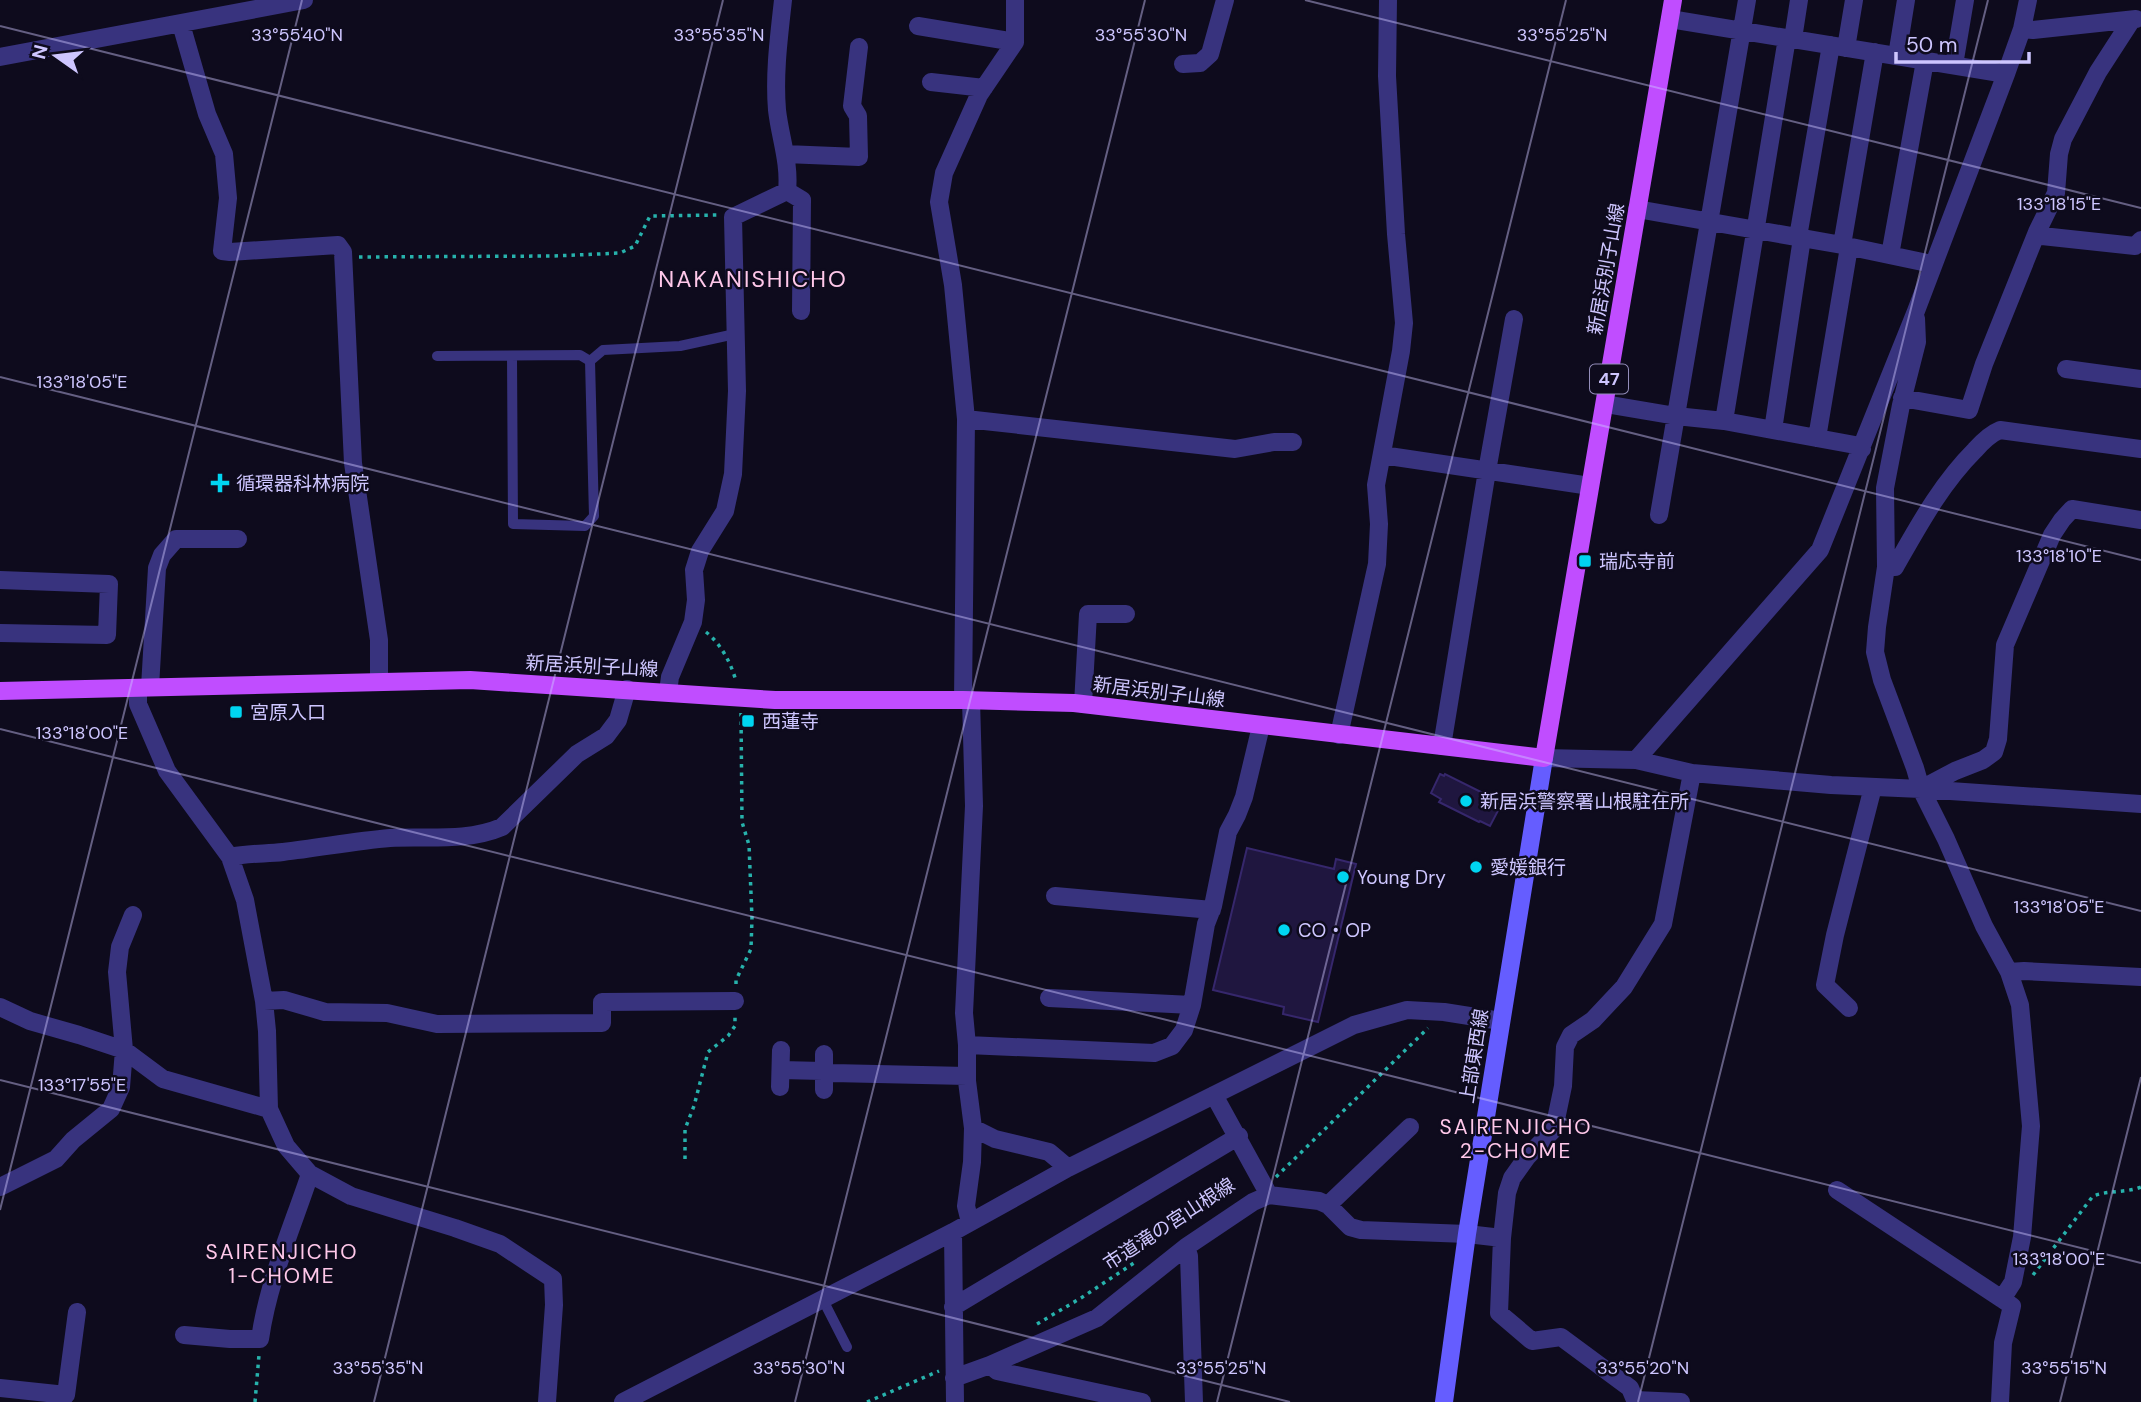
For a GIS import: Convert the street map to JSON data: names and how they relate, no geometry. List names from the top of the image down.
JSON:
{
  "streets": {
    "main road": ["新居浜別子山線", "47"],
    "street": ["上部東西線"],
    "path": ["市道滝の宮山根線"]
  },
  "crossings": [
    ["新居浜別子山線", "上部東西線"]
  ],
  "districts": ["NAKANISHICHO", "SAIRENJICHO 2-CHOME", "SAIRENJICHO 1-CHOME"],
  "places": {
    "health": ["循環器科林病院"],
    "transit": ["瑞応寺前", "宮原入口", "西蓮寺"],
    "other": [
      "新居浜警察署山根駐在所",
      "愛媛銀行",
      "Young Dry",
      "CO・OP"
    ]
  },
  "scale_bar": "50 m",
  "north": "left",
  "coordinates": [
    "33°55'40\"N",
    "33°55'35\"N",
    "33°55'30\"N",
    "33°55'25\"N",
    "133°18'15\"E",
    "133°18'05\"E",
    "133°18'10\"E",
    "133°18'00\"E",
    "133°17'55\"E",
    "33°55'20\"N",
    "33°55'15\"N"
  ]
}
